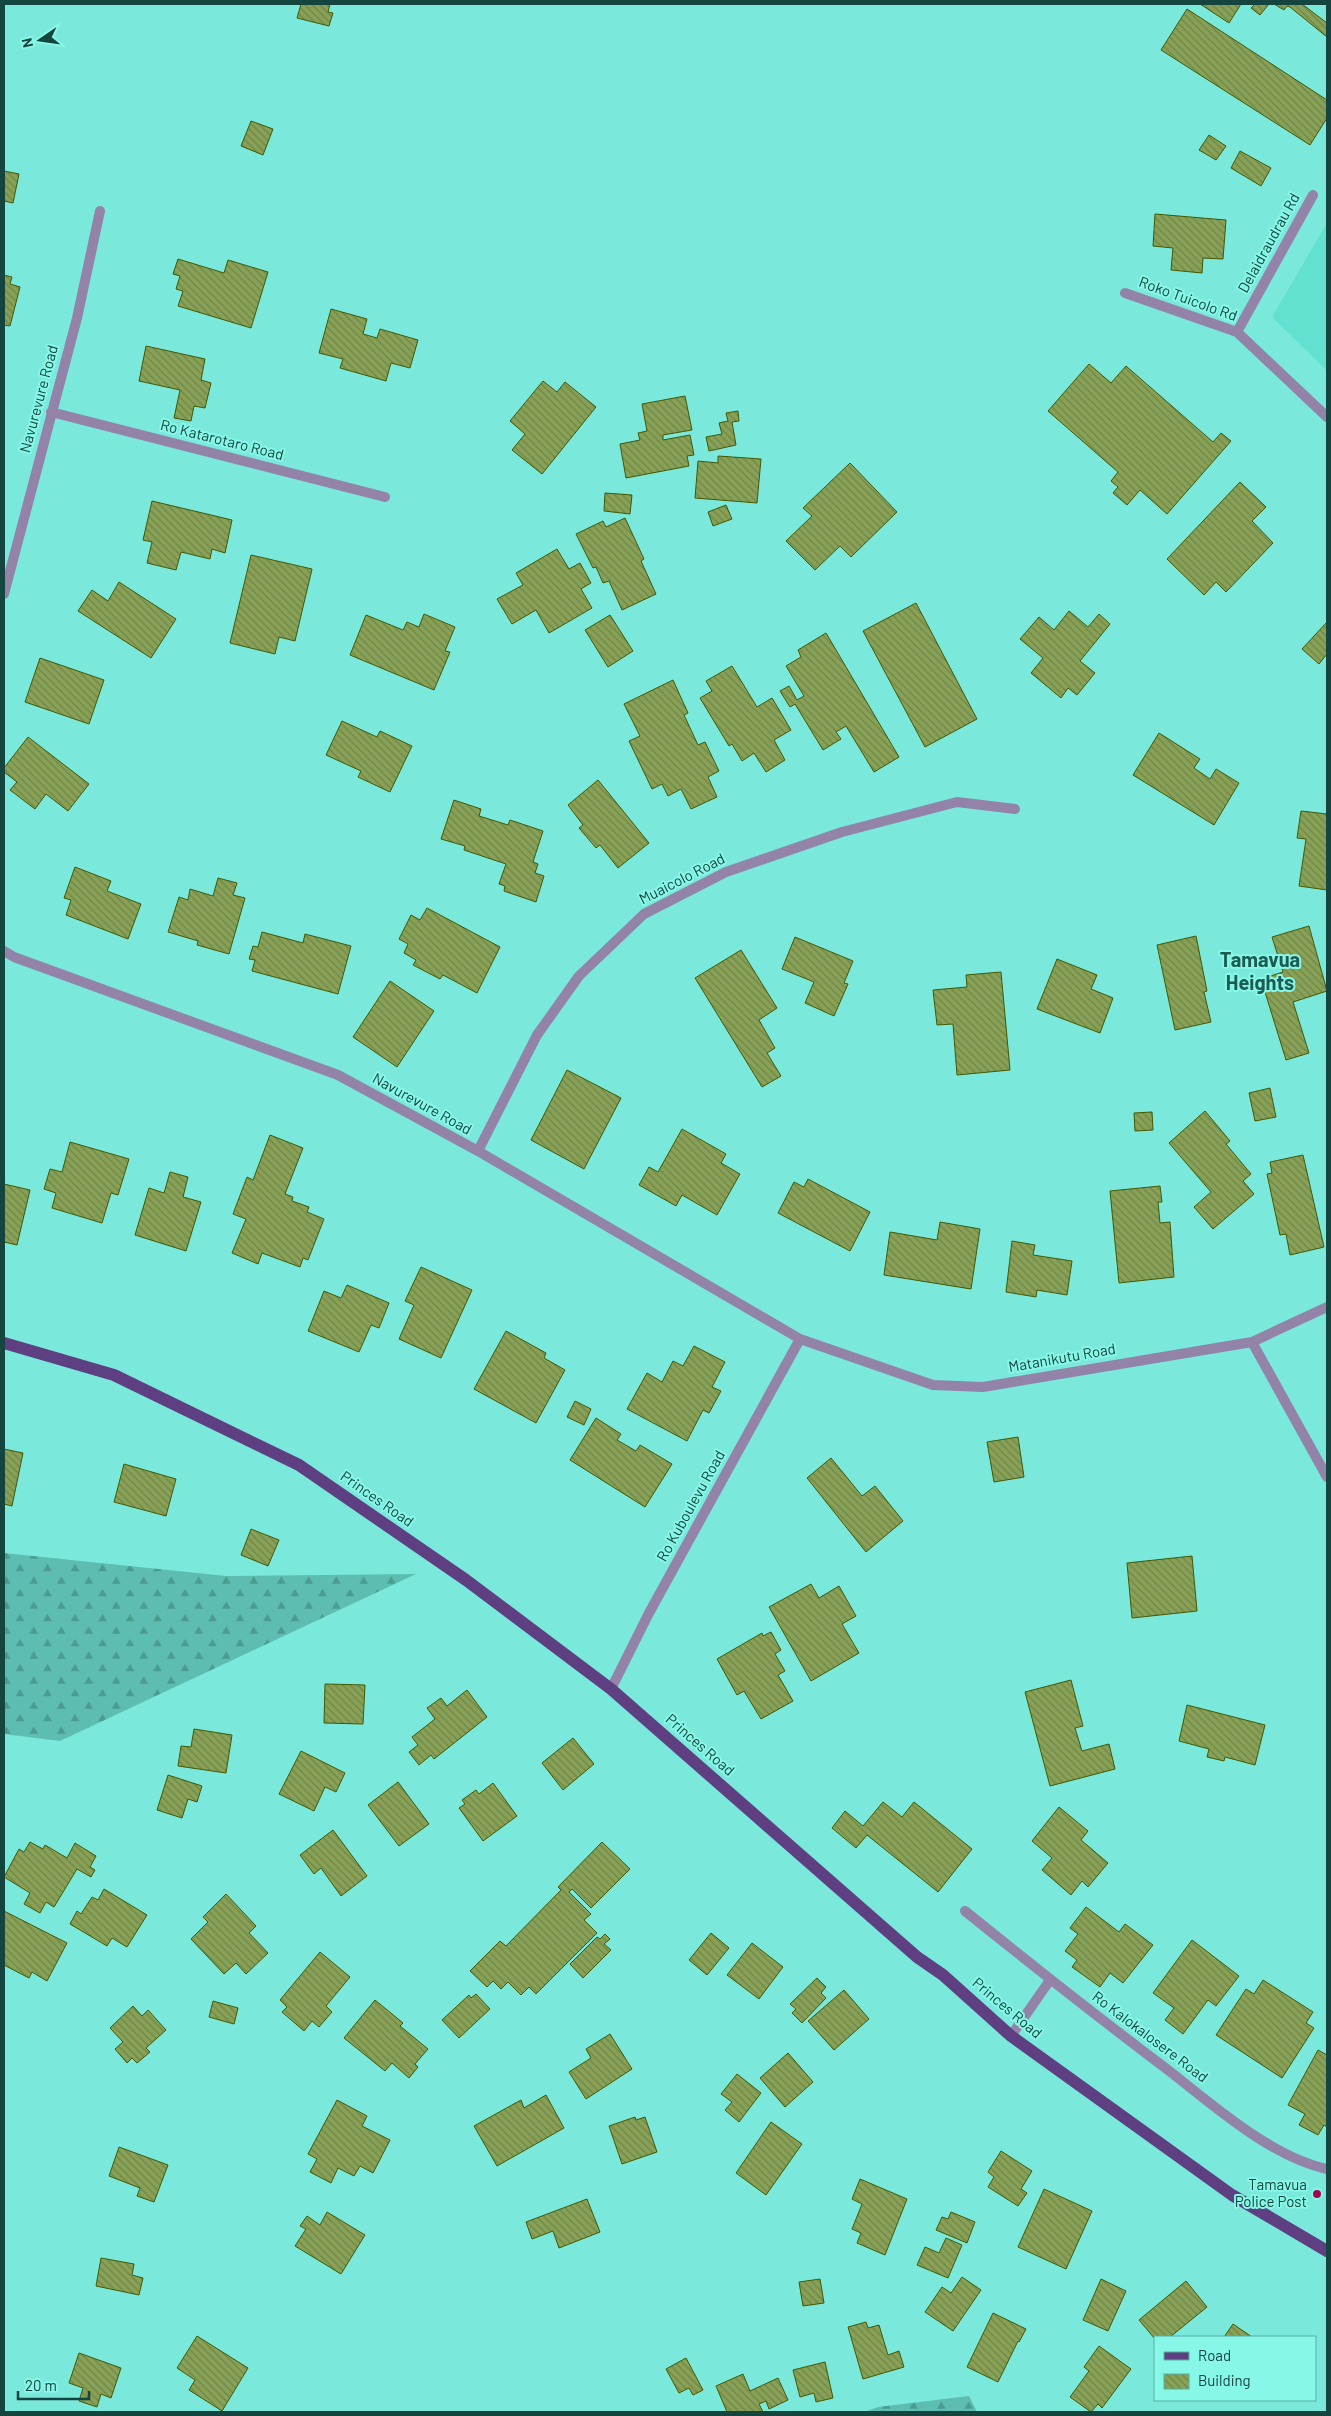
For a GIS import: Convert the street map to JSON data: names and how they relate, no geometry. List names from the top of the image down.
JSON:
{
  "streets": {
    "main road": ["Princes Road"],
    "street": [
      "Delaidraudrau Rd",
      "Roko Tuicolo Rd",
      "Navurevure Road",
      "Ro Katarotaro Road",
      "Muaicolo Road",
      "Matanikutu Road",
      "Ro Kuboulevu Road",
      "Ro Kalokalosere Road"
    ]
  },
  "crossings": [
    ["Delaidraudrau Rd", "Roko Tuicolo Rd"],
    ["Navurevure Road", "Ro Katarotaro Road"],
    ["Navurevure Road", "Muaicolo Road"],
    ["Navurevure Road", "Matanikutu Road"],
    ["Navurevure Road", "Ro Kuboulevu Road"],
    ["Matanikutu Road", "Ro Kuboulevu Road"],
    ["Princes Road", "Ro Kuboulevu Road"]
  ],
  "districts": ["Tamavua Heights"],
  "places": ["Tamavua Police Post"],
  "legend": ["Road", "Building"],
  "scale_bar": "20 m",
  "north": "left"
}
